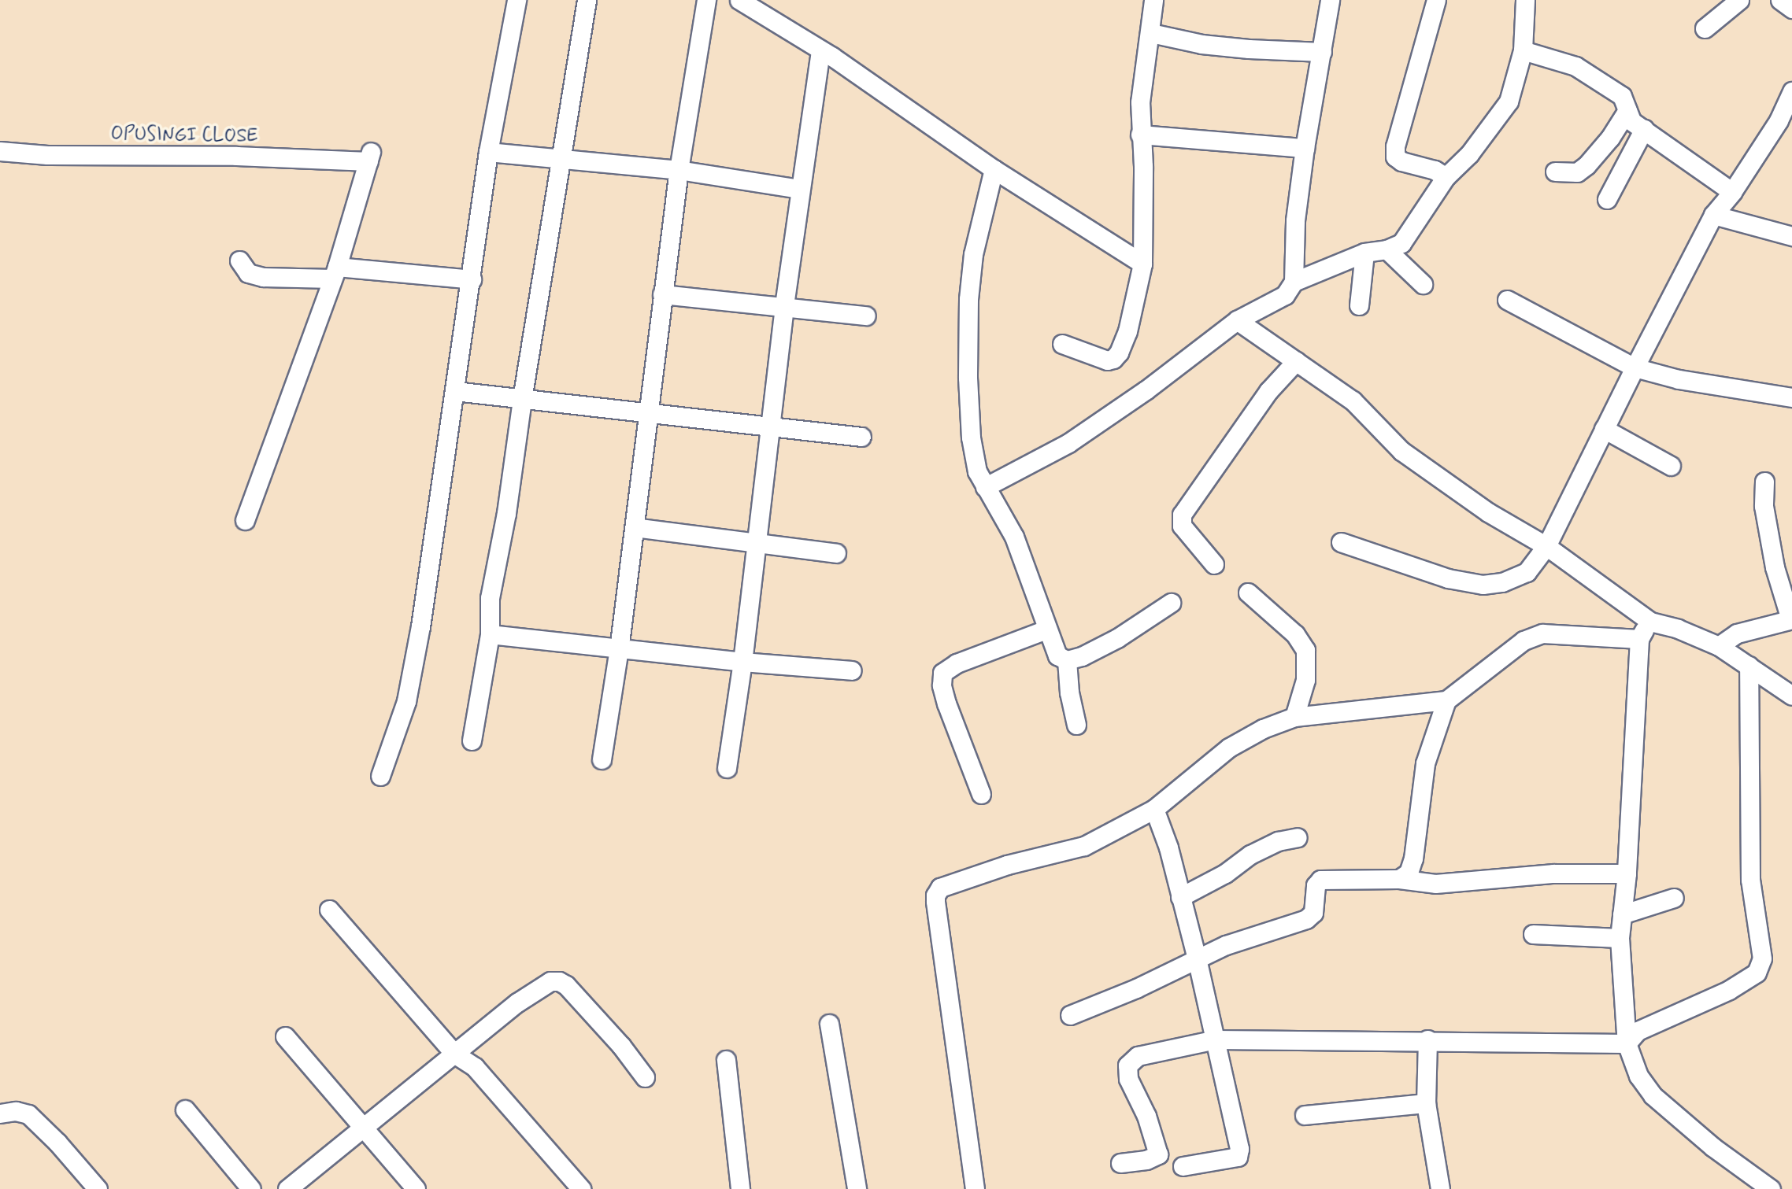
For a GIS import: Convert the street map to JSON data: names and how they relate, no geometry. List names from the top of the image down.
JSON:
{
  "streets": {
    "street": ["OPUSINGI CLOSE"]
  }
}
